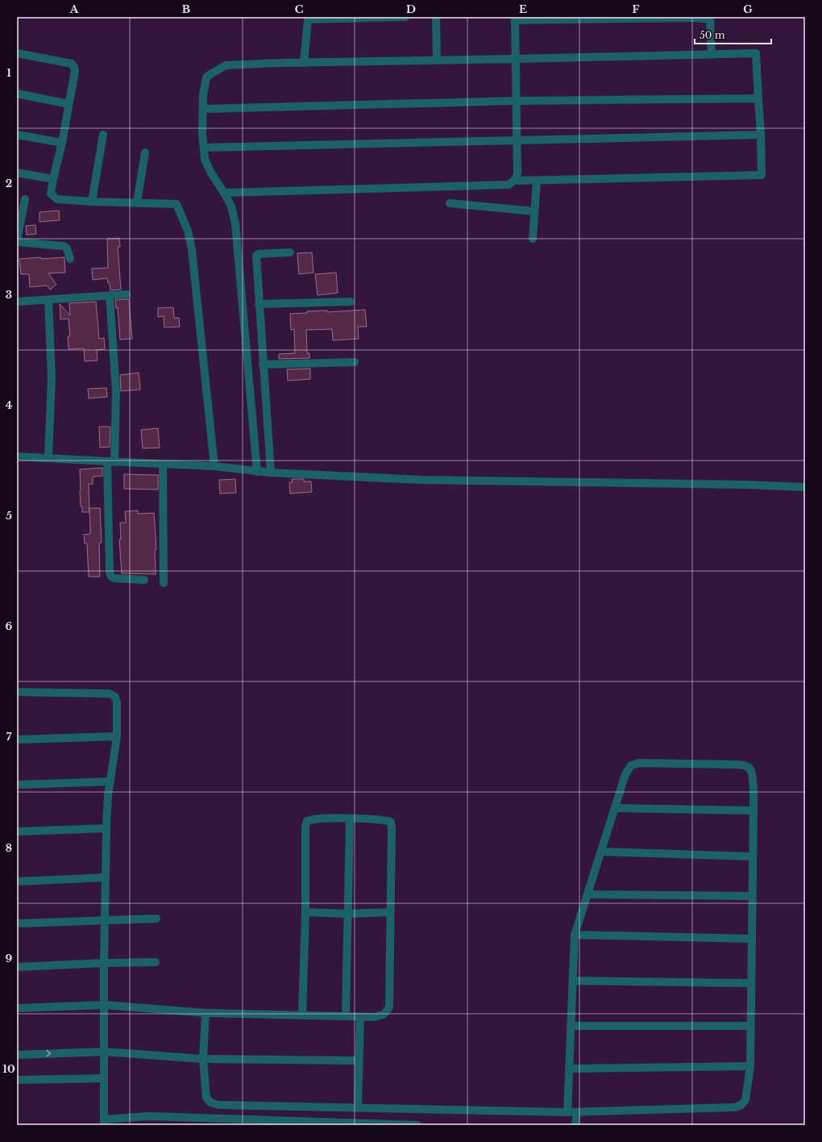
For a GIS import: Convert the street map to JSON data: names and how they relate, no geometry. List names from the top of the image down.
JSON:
{
  "scale_bar": "50 m",
  "grid": {
    "columns": [
      "A",
      "B",
      "C",
      "D",
      "E",
      "F",
      "G"
    ],
    "rows": [
      "1",
      "2",
      "3",
      "4",
      "5",
      "6",
      "7",
      "8",
      "9",
      "10"
    ]
  }
}
